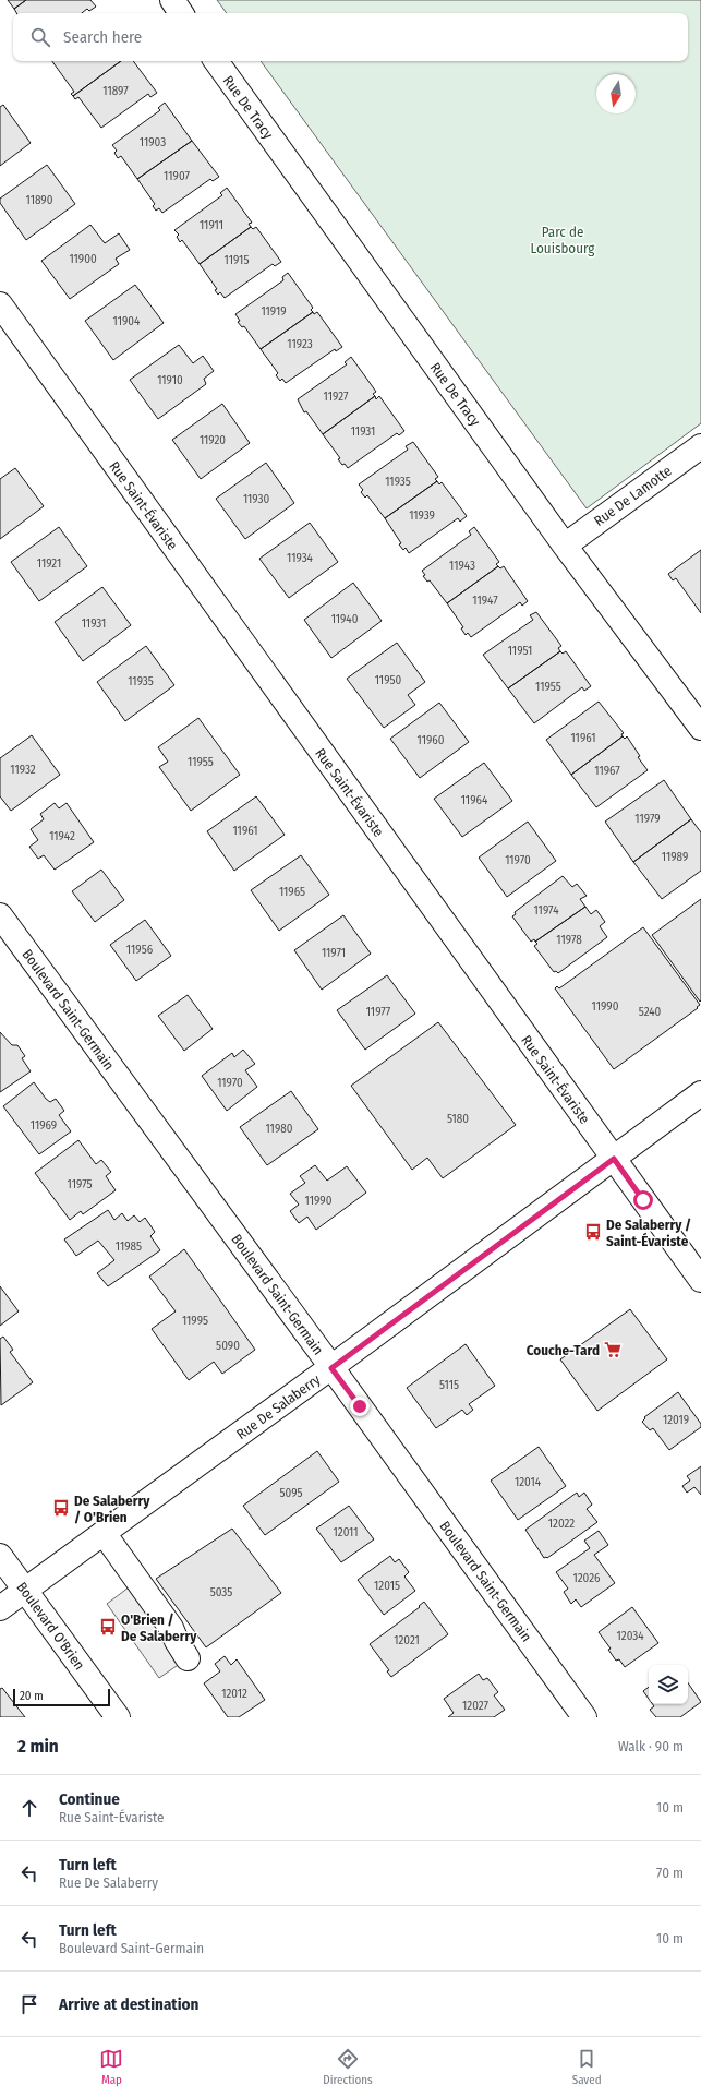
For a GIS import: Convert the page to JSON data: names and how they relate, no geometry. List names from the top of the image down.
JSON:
{
  "streets": {
    "street": [
      "Rue De Tracy",
      "Rue De Lamotte",
      "Rue Saint-Évariste",
      "Boulevard Saint-Germain",
      "Rue De Salaberry",
      "Boulevard O'Brien"
    ]
  },
  "crossings": [
    ["Rue De Tracy", "Rue De Lamotte"],
    ["Rue Saint-Évariste", "Rue De Salaberry"],
    ["Boulevard Saint-Germain", "Rue De Salaberry"],
    ["Rue De Salaberry", "Boulevard O'Brien"]
  ],
  "parks": ["Parc de Louisbourg"],
  "places": {
    "bus stop": ["De Salaberry / Saint-Évariste", "De Salaberry / O'Brien", "O'Brien / De Salaberry"],
    "supermarket": ["Couche-Tard"]
  },
  "house_numbers": [
    "11897",
    "11903",
    "11907",
    "11890",
    "11911",
    "11900",
    "11915",
    "11919",
    "11904",
    "11923",
    "11910",
    "11927",
    "11931",
    "11920",
    "11935",
    "11930",
    "11939",
    "11934",
    "11921",
    "11943",
    "11947",
    "11940",
    "11931",
    "11951",
    "11950",
    "11935",
    "11955",
    "11961",
    "11960",
    "11955",
    "11932",
    "11967",
    "11964",
    "11979",
    "11961",
    "11942",
    "11989",
    "11970",
    "11965",
    "11974",
    "11978",
    "11956",
    "11971",
    "11990",
    "11977",
    "5240",
    "11970",
    "5180",
    "11969",
    "11980",
    "11975",
    "11990",
    "11985",
    "11995",
    "5090",
    "5115",
    "12019",
    "12014",
    "5095",
    "12022",
    "12011",
    "12026",
    "12015",
    "5035",
    "12034",
    "12021",
    "12012",
    "12027"
  ],
  "scale_bar": "20 m",
  "north": "bottom",
  "page": {
    "search": "Search here",
    "scale": "20 m",
    "heading": ["2 min", "Walk · 90 m"],
    "list": [
      ["Continue", "Rue Saint-Évariste", "10 m"],
      ["Turn left", "Rue De Salaberry", "70 m"],
      ["Turn left", "Boulevard Saint-Germain", "10 m"],
      "Arrive at destination"
    ],
    "nav": ["Map", "Directions", "Saved"]
  }
}
